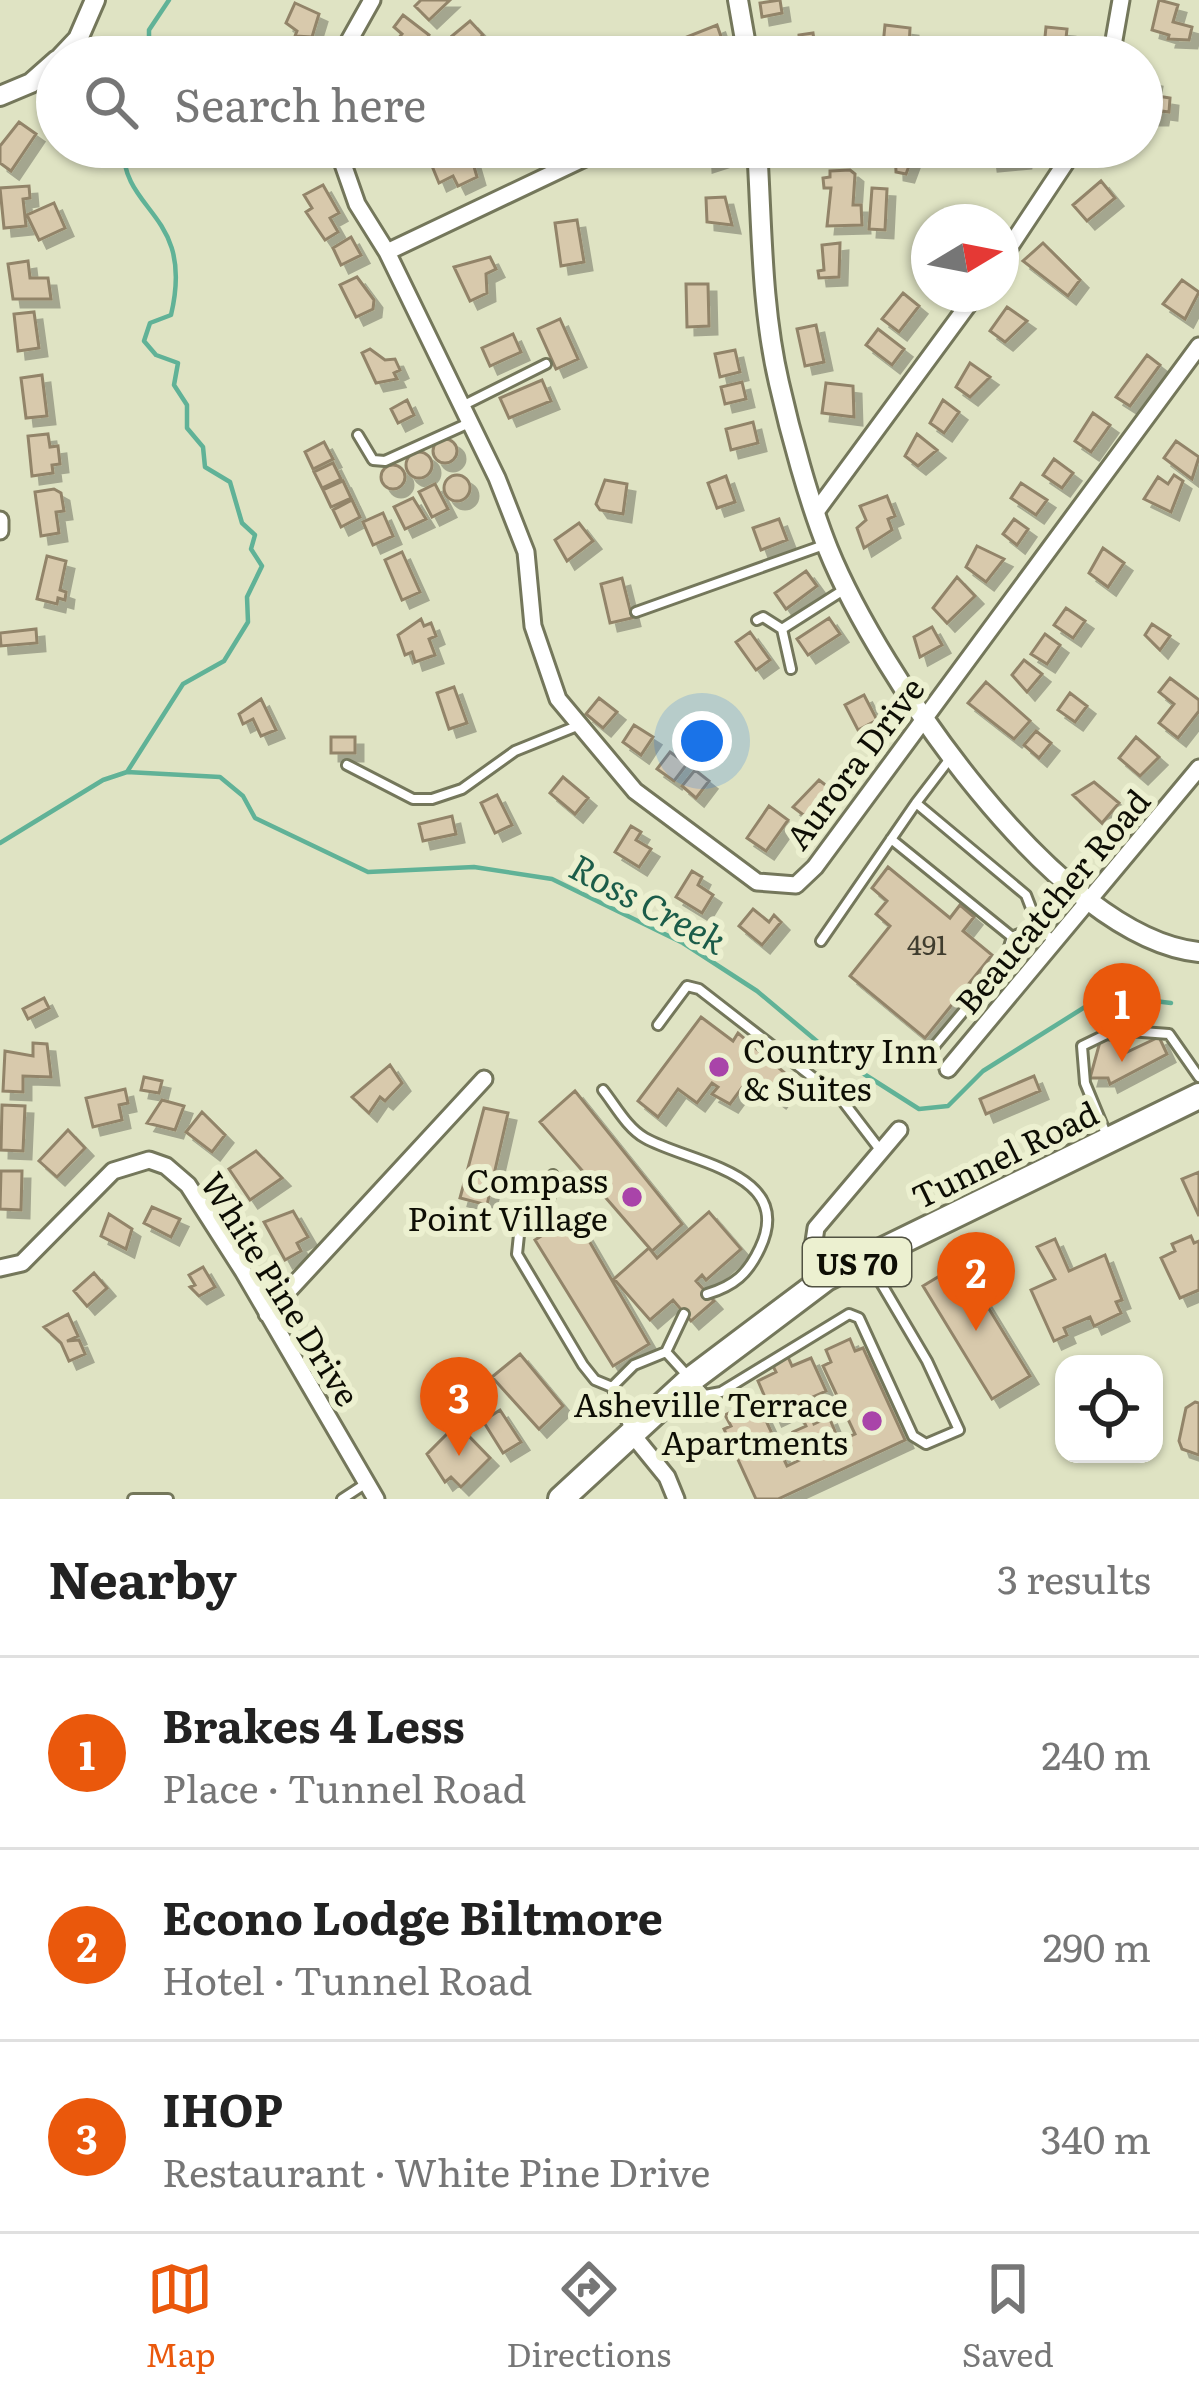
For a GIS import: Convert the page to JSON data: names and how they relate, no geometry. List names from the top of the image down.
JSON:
{
  "streets": {
    "main road": ["Tunnel Road", "US 70"],
    "street": ["Aurora Drive", "Beaucatcher Road", "White Pine Drive"]
  },
  "water": ["Ross Creek"],
  "places": ["Country Inn & Suites", "Compass Point Village", "Asheville Terrace Apartments"],
  "house_numbers": ["491"],
  "north": "right",
  "page": {
    "search": "Search here",
    "pins": ["1", "2", "3"],
    "heading": ["Nearby", "3 results"],
    "list": [
      {
        "mark": "1",
        "name": "Brakes 4 Less",
        "note": "Place · Tunnel Road",
        "value": "240 m"
      },
      {
        "mark": "2",
        "name": "Econo Lodge Biltmore",
        "note": "Hotel · Tunnel Road",
        "value": "290 m"
      },
      {
        "mark": "3",
        "name": "IHOP",
        "note": "Restaurant · White Pine Drive",
        "value": "340 m"
      }
    ],
    "nav": ["Map", "Directions", "Saved"]
  }
}
